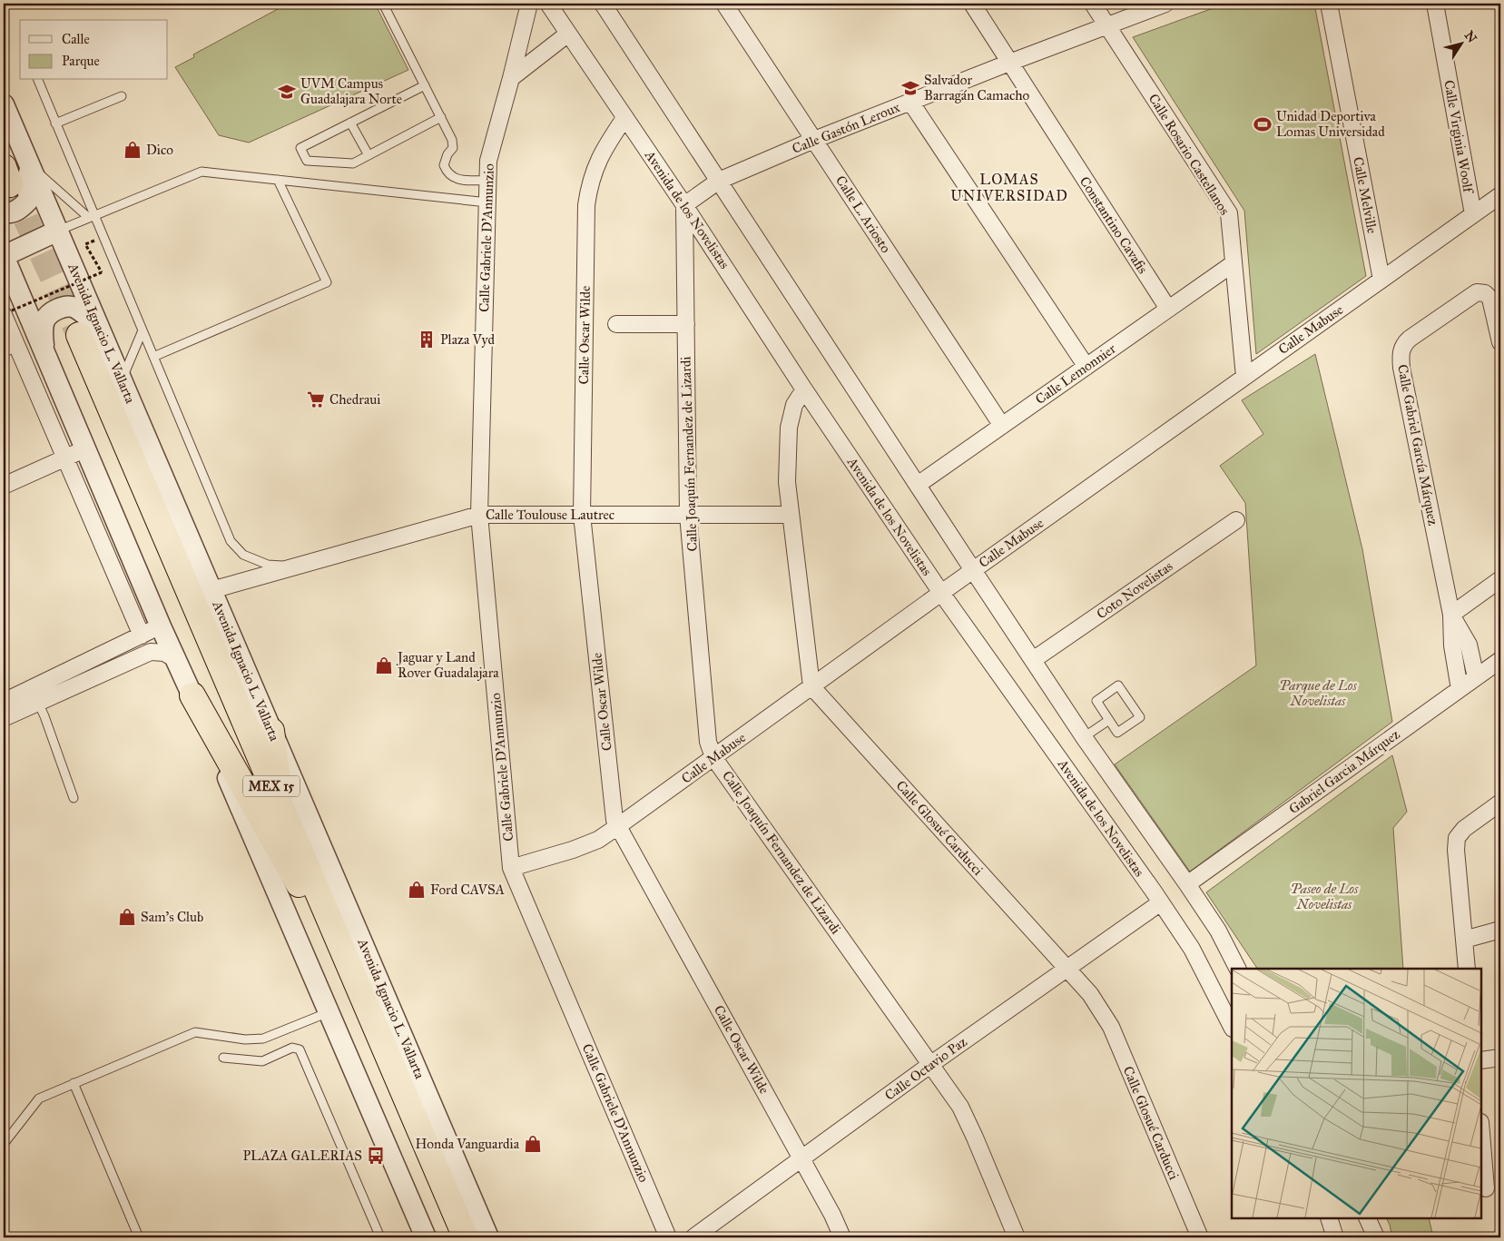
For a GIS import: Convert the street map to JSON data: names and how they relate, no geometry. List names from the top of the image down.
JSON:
{
  "streets": {
    "highway": ["Avenida Ignacio L. Vallarta", "MEX 15"],
    "street": [
      "Calle Gastón Leroux",
      "Calle Virginia Woolf",
      "Calle Rosario Castellanos",
      "Calle Melville",
      "Avenida de los Novelistas",
      "Calle L. Ariosto",
      "Constantino Cavafis",
      "Calle Gabriele D'Annunzio",
      "Calle Mabuse",
      "Calle Oscar Wilde",
      "Calle Lemonnier",
      "Calle Gabriel García Márquez",
      "Calle Joaquín Fernandez de Lizardi",
      "Calle Toulouse Lautrec",
      "Coto Novelistas",
      "Gabriel Garcia Márquez",
      "Calle Glosué Carducci",
      "Calle Octavio Paz"
    ]
  },
  "crossings": [
    ["Calle Gastón Leroux", "Calle Rosario Castellanos"],
    ["Calle Gastón Leroux", "Avenida de los Novelistas"],
    ["Calle Gastón Leroux", "Calle L. Ariosto"],
    ["Calle Gastón Leroux", "Constantino Cavafis"],
    ["Calle Gastón Leroux", "Calle Joaquín Fernandez de Lizardi"],
    ["Calle Virginia Woolf", "Calle Mabuse"],
    ["Calle Rosario Castellanos", "Calle Mabuse"],
    ["Calle Rosario Castellanos", "Calle Lemonnier"],
    ["Calle Melville", "Calle Mabuse"],
    ["Avenida de los Novelistas", "Calle Mabuse"],
    ["Avenida de los Novelistas", "Calle Oscar Wilde"],
    ["Avenida de los Novelistas", "Calle Joaquín Fernandez de Lizardi"],
    ["Avenida de los Novelistas", "Calle Octavio Paz"],
    ["Calle L. Ariosto", "Calle Lemonnier"],
    ["Constantino Cavafis", "Calle Lemonnier"],
    ["Calle Gabriele D'Annunzio", "Calle Mabuse"],
    ["Calle Gabriele D'Annunzio", "Calle Toulouse Lautrec"],
    ["Calle Mabuse", "Calle Oscar Wilde"],
    ["Calle Mabuse", "Calle Joaquín Fernandez de Lizardi"],
    ["Calle Mabuse", "Calle Glosué Carducci"],
    ["Avenida Ignacio L. Vallarta", "Calle Toulouse Lautrec"],
    ["Calle Oscar Wilde", "Calle Toulouse Lautrec"],
    ["Calle Oscar Wilde", "Calle Octavio Paz"],
    ["Calle Gabriel García Márquez", "Gabriel Garcia Márquez"],
    ["Calle Joaquín Fernandez de Lizardi", "Calle Toulouse Lautrec"],
    ["Calle Joaquín Fernandez de Lizardi", "Calle Octavio Paz"],
    ["Calle Glosué Carducci", "Calle Octavio Paz"]
  ],
  "districts": ["LOMAS UNIVERSIDAD"],
  "parks": ["Parque de Los Novelistas", "Paseo de Los Novelistas"],
  "places": {
    "school or university": ["Salvador Barragán Camacho", "UVM Campus Guadalajara Norte"],
    "sports": ["Unidad Deportiva Lomas Universidad"],
    "shop": [
      "Dico",
      "Jaguar y Land Rover Guadalajara",
      "Ford CAVSA",
      "Sam's Club",
      "Honda Vanguardia"
    ],
    "building": ["Plaza Vyd"],
    "supermarket": ["Chedraui"],
    "bus stop": ["PLAZA GALERIAS"]
  },
  "legend": ["Calle", "Parque"],
  "north": "top right"
}
